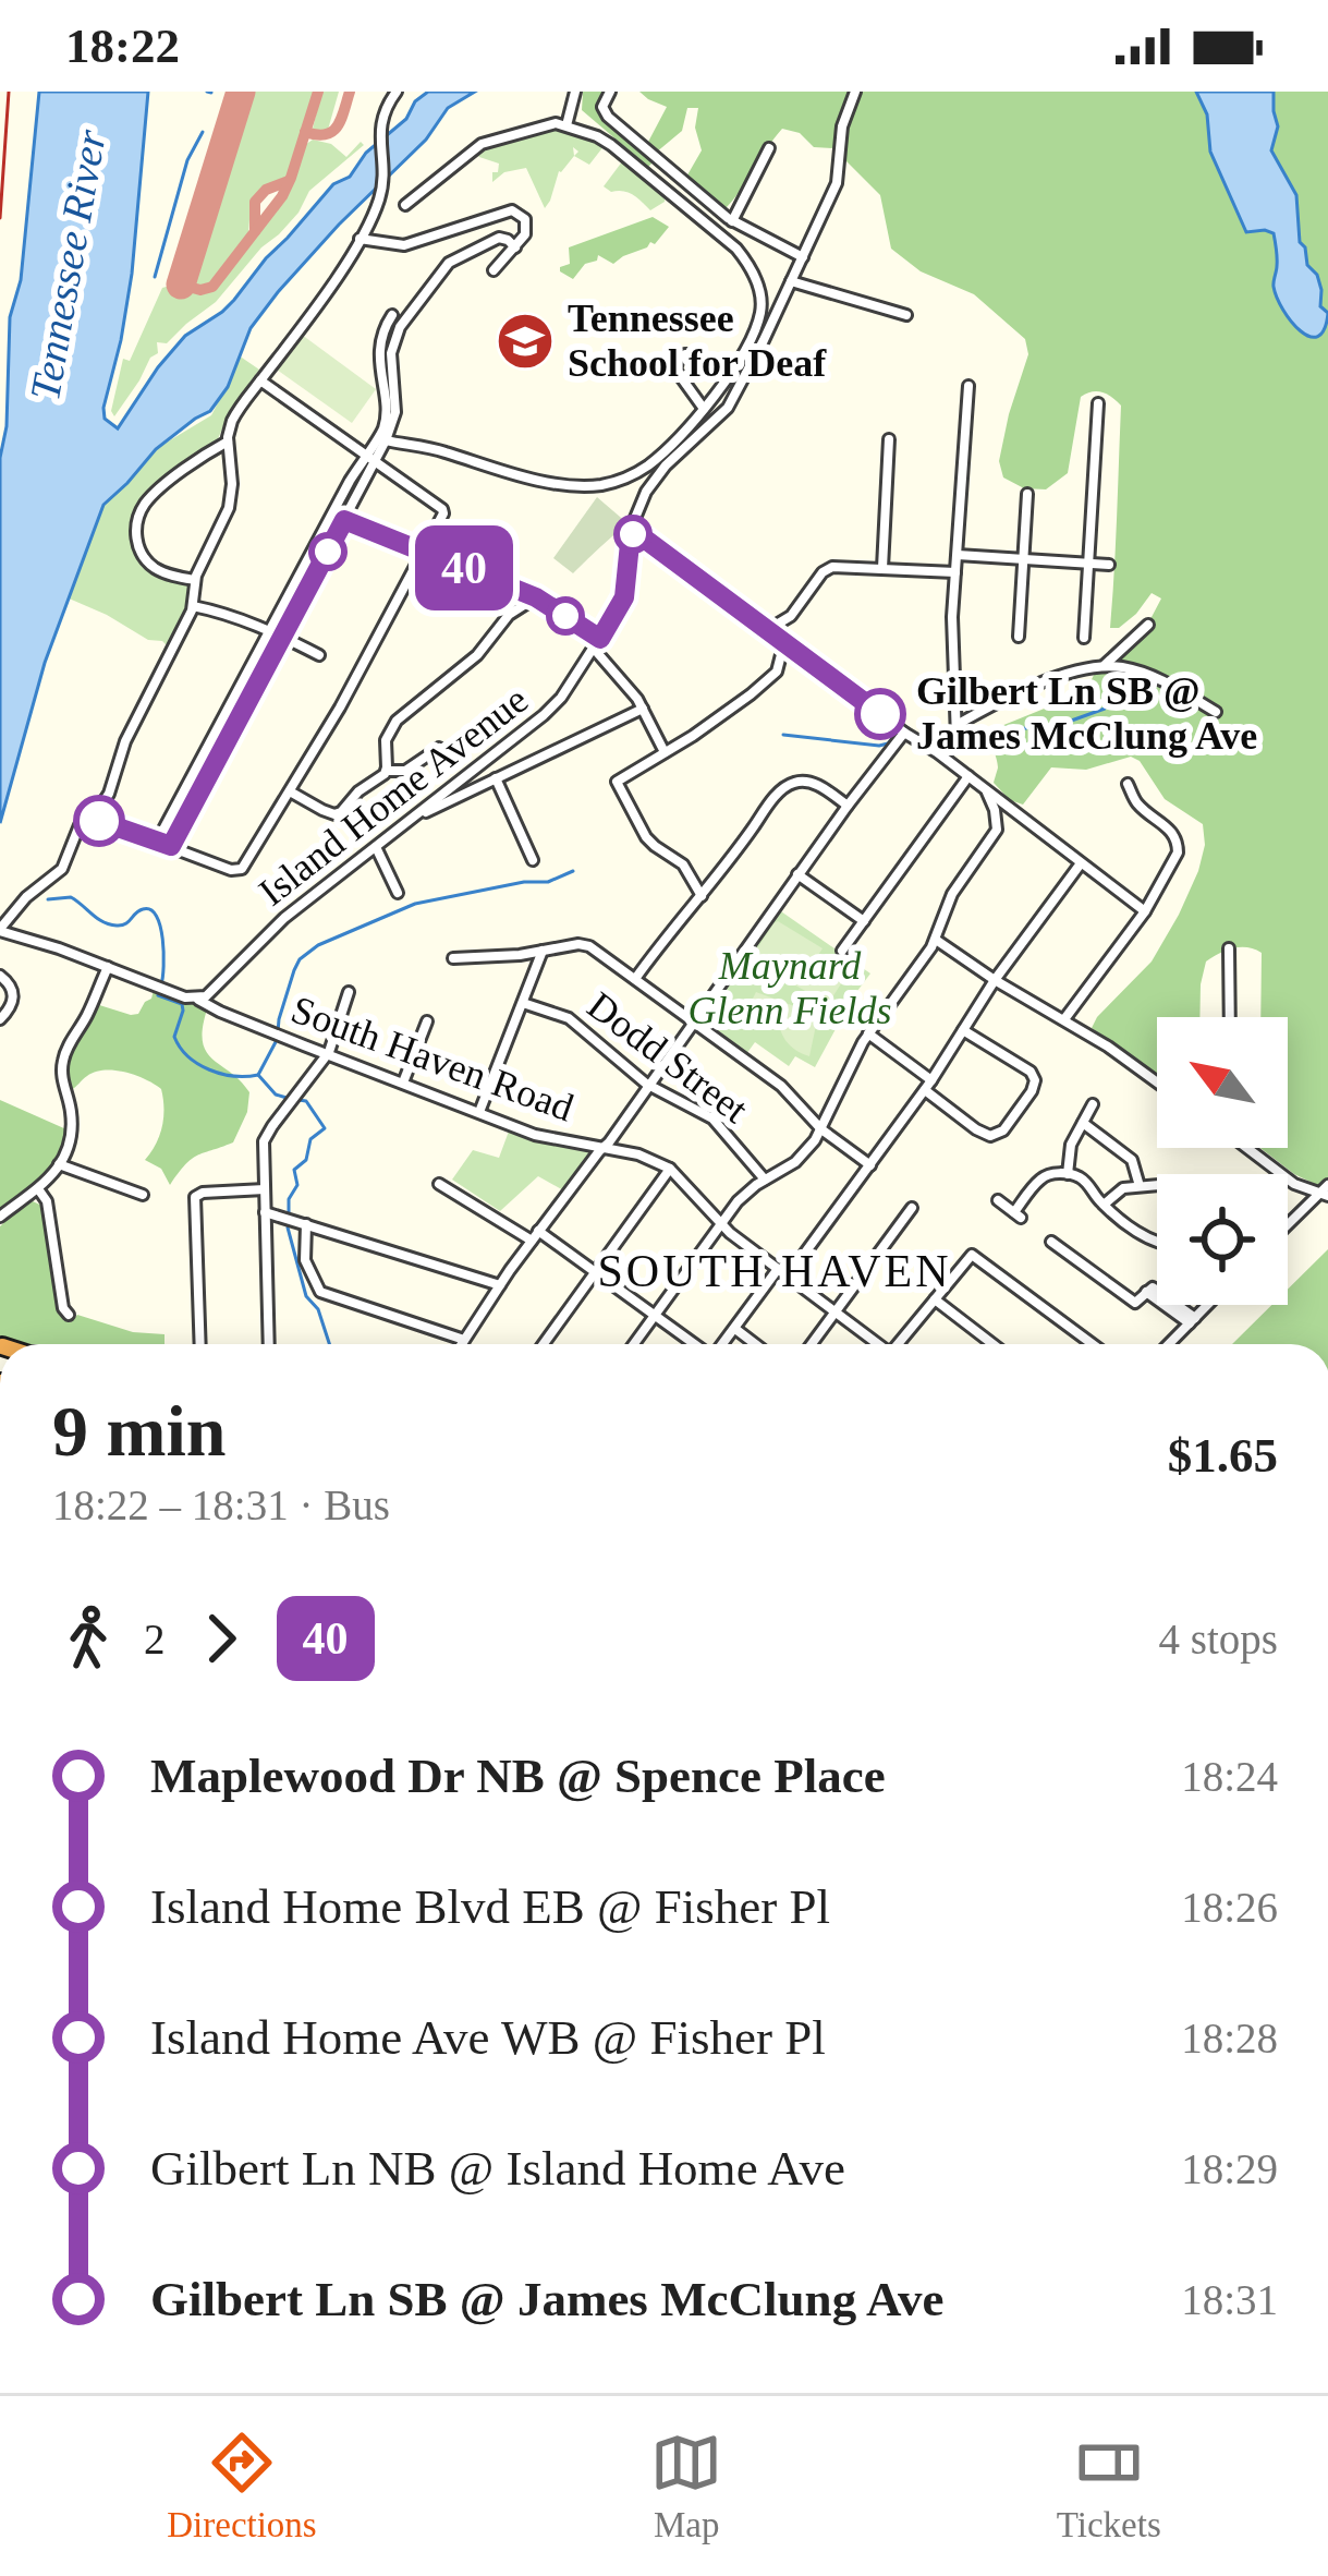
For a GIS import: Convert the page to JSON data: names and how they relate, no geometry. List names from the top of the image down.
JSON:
{
  "streets": {
    "street": ["Island Home Avenue", "Dodd Street", "South Haven Road"]
  },
  "crossings": [
    ["Island Home Avenue", "South Haven Road"]
  ],
  "districts": ["SOUTH HAVEN"],
  "water": ["Tennessee River"],
  "parks": ["Maynard Glenn Fields"],
  "places": {
    "school or university": ["Tennessee School for Deaf"],
    "other": ["Gilbert Ln SB @ James McClung Ave"]
  },
  "lines": ["bus line 40"],
  "north": "top left",
  "page": {
    "status": "18:22",
    "on_map": "40",
    "heading": ["9 min", "18:22 – 18:31 · Bus", "$1.65"],
    "legs": ["2", "40", "4 stops"],
    "list": [
      {
        "name": "Maplewood Dr NB @ Spence Place",
        "value": "18:24"
      },
      {
        "name": "Island Home Blvd EB @ Fisher Pl",
        "value": "18:26"
      },
      {
        "name": "Island Home Ave WB @ Fisher Pl",
        "value": "18:28"
      },
      {
        "name": "Gilbert Ln NB @ Island Home Ave",
        "value": "18:29"
      },
      {
        "name": "Gilbert Ln SB @ James McClung Ave",
        "value": "18:31"
      }
    ],
    "tabs": ["Directions", "Map", "Tickets"]
  }
}
